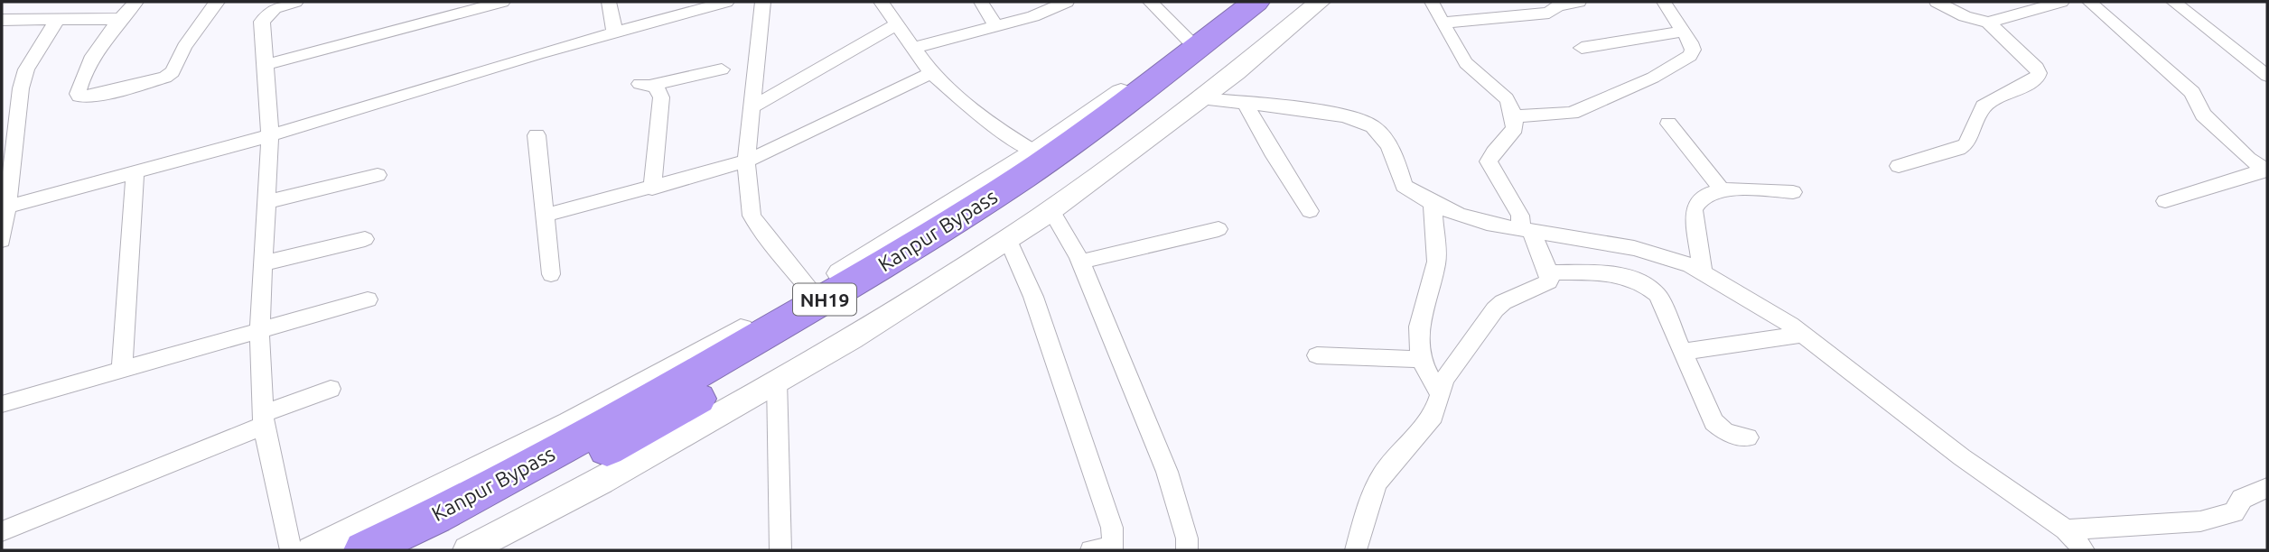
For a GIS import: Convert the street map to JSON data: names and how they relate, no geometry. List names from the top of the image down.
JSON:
{
  "streets": {
    "highway": ["Kanpur Bypass", "NH19"]
  }
}
